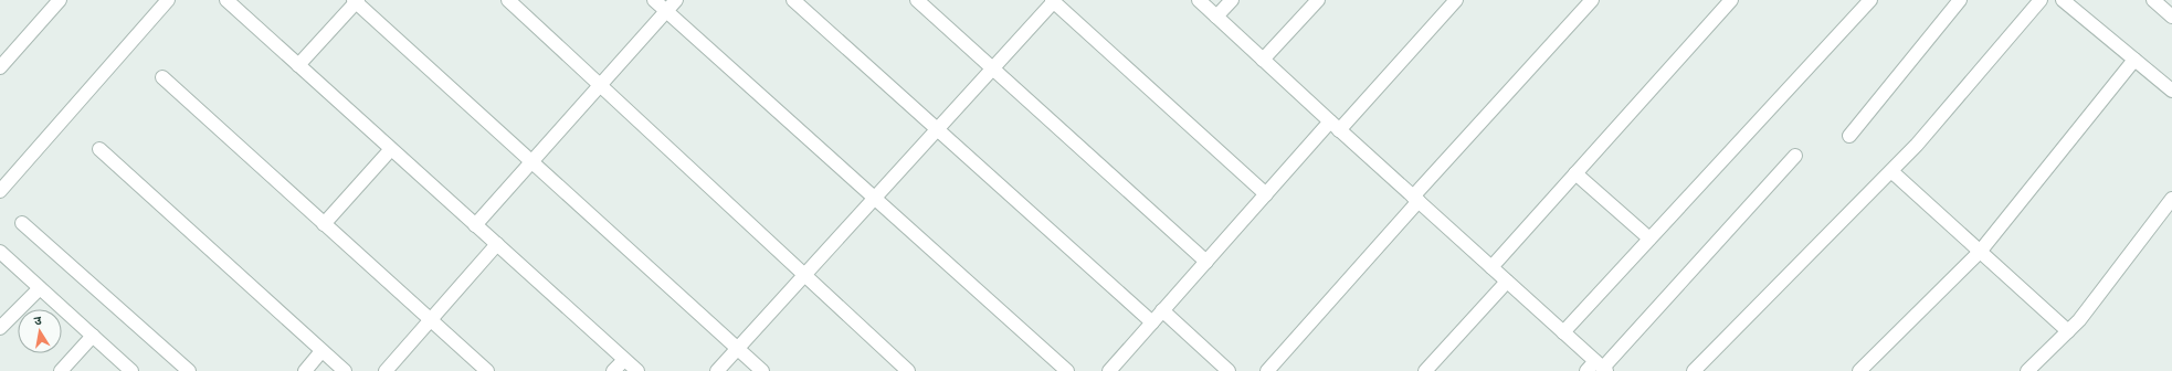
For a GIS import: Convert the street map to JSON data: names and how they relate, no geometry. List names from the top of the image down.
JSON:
{
  "north": "top"
}
